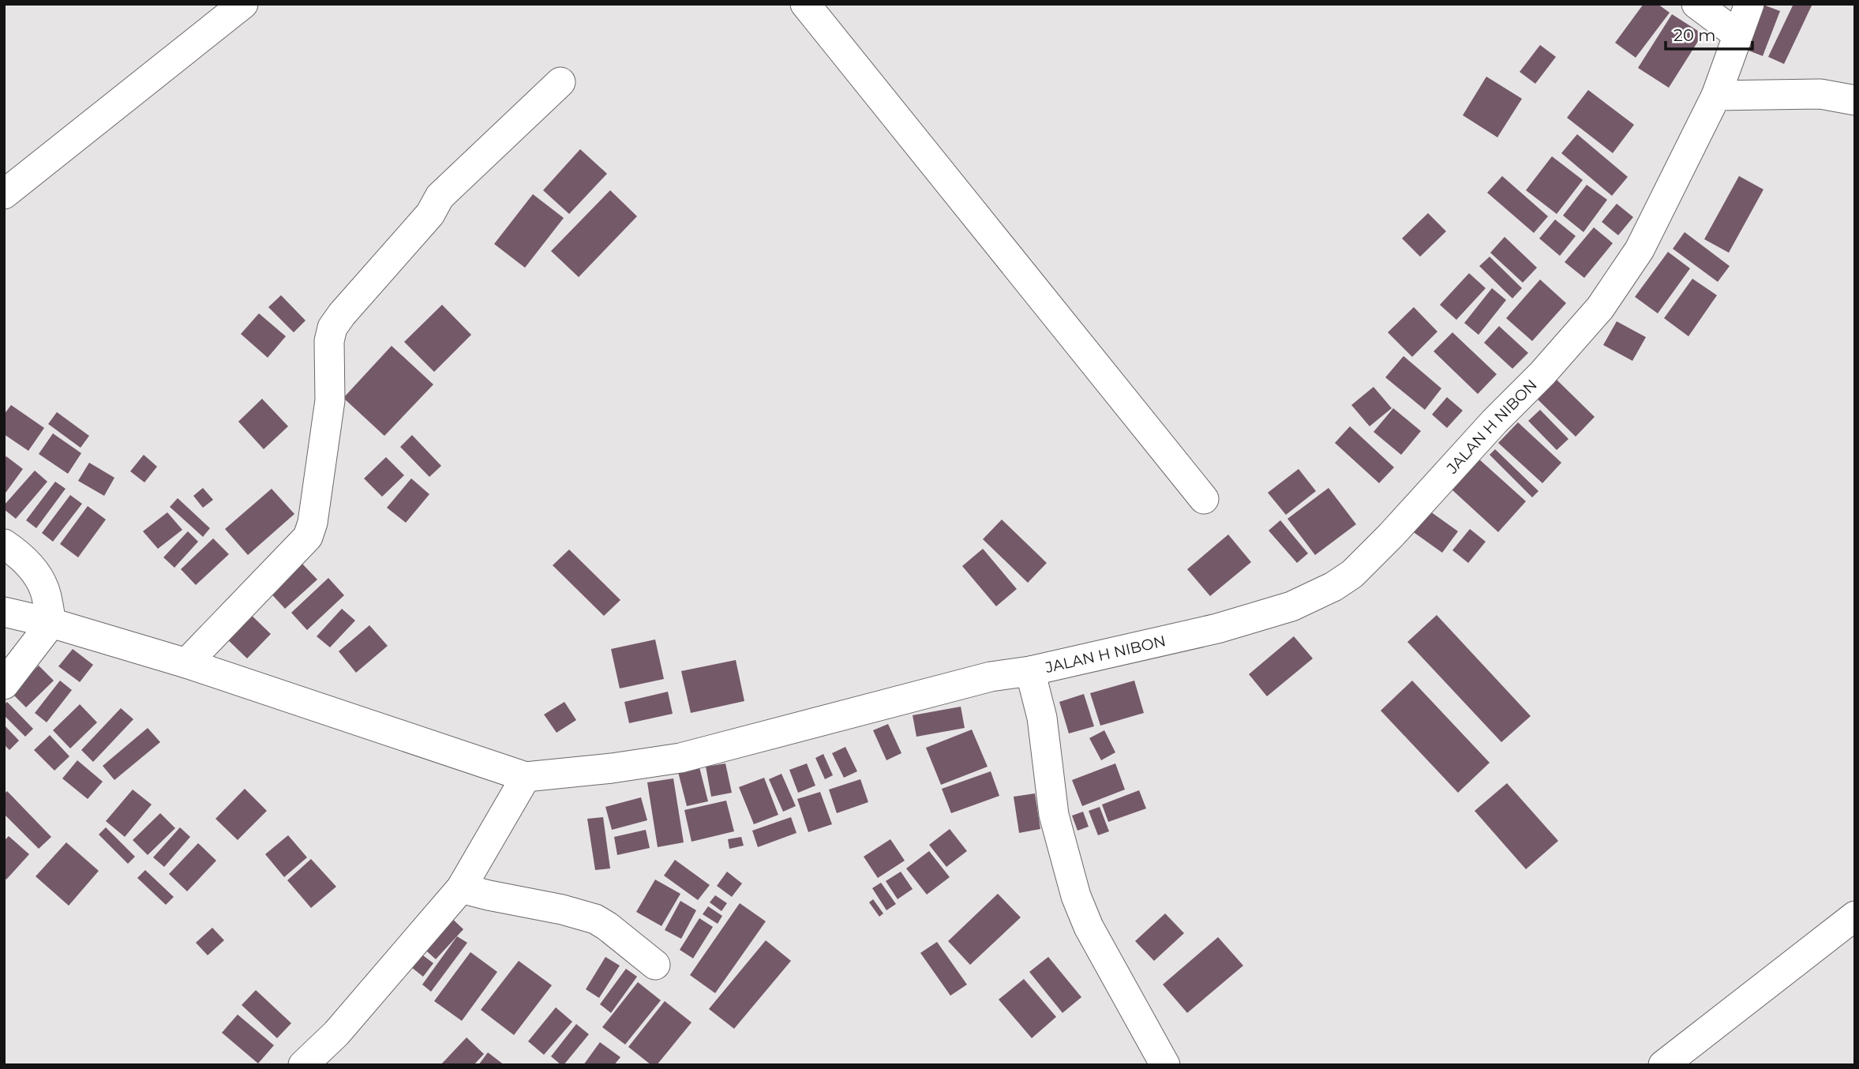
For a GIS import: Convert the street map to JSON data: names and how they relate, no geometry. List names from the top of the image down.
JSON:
{
  "streets": {
    "street": ["JALAN H NIBON"]
  },
  "scale_bar": "20 m"
}
